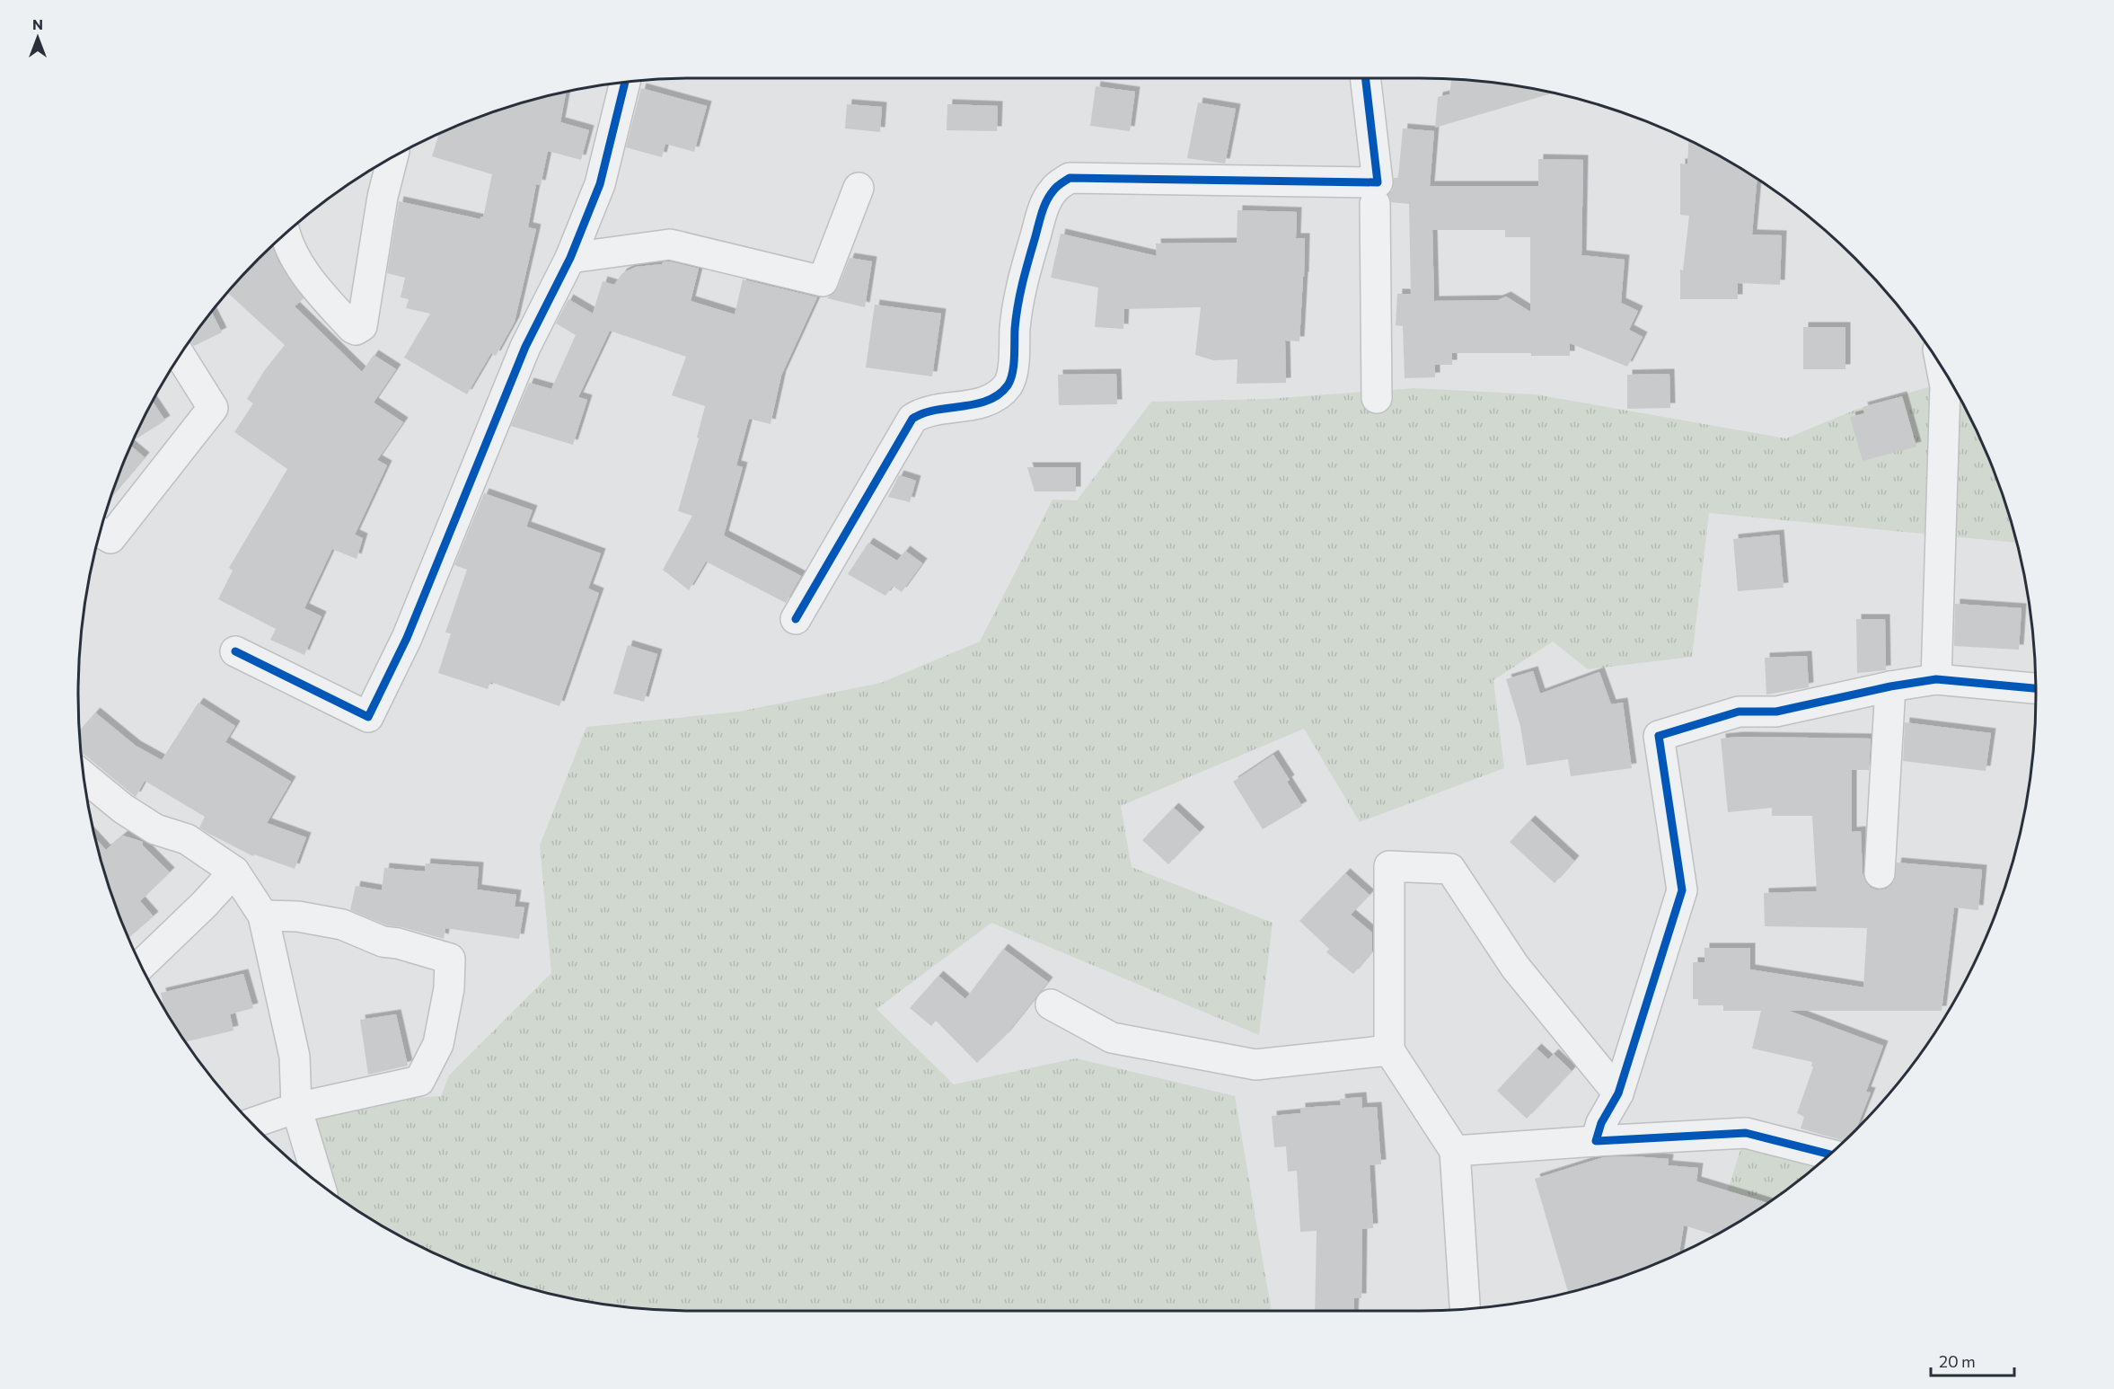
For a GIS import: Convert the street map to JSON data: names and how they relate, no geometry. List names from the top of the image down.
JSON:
{
  "scale_bar": "20 m",
  "north": "top"
}
